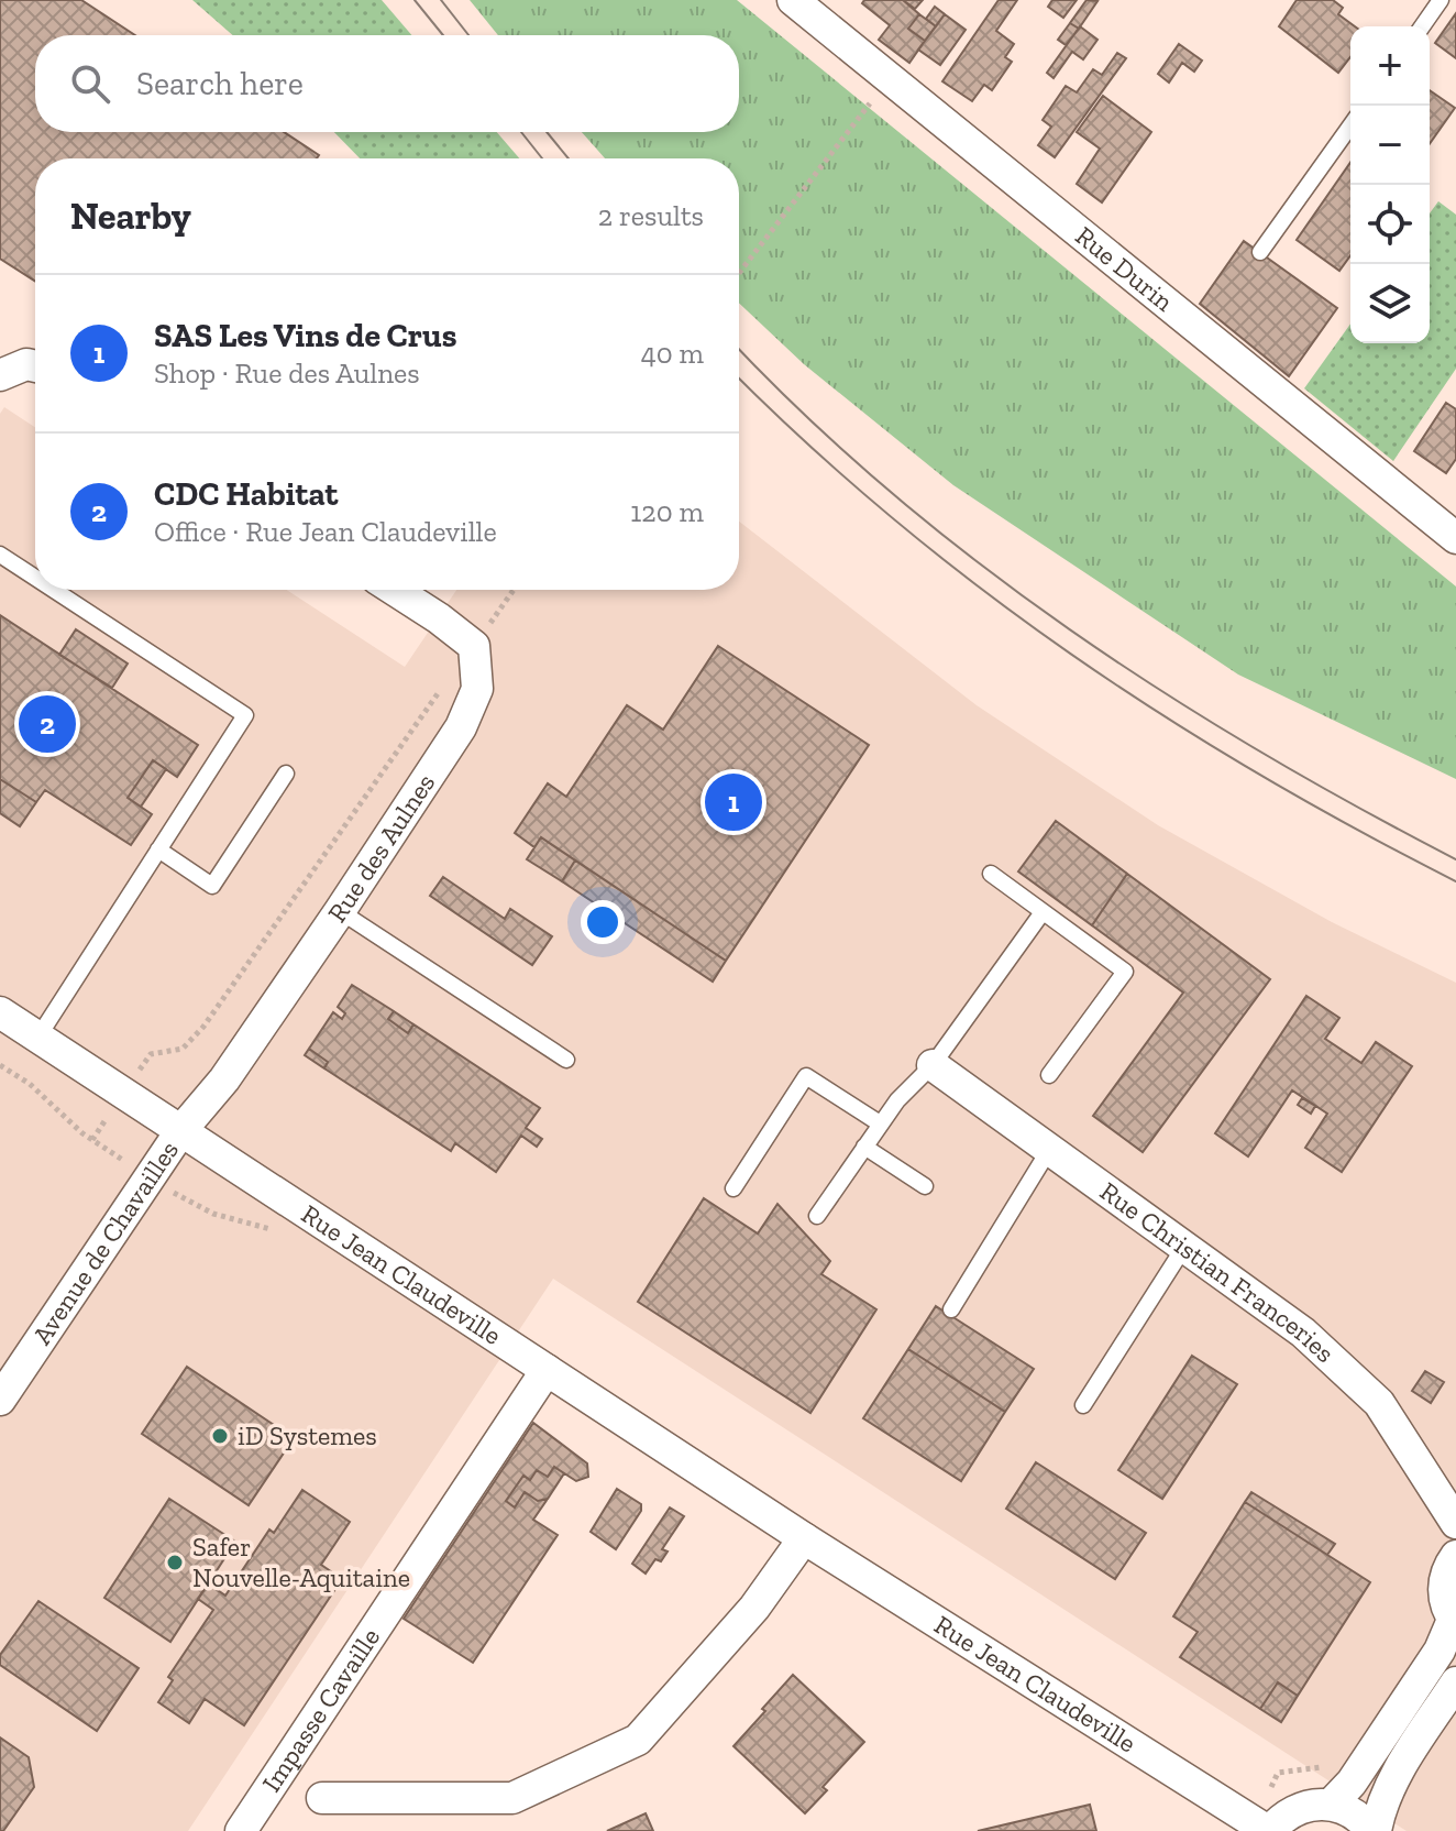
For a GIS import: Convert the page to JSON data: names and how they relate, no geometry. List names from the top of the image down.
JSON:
{
  "streets": {
    "street": [
      "Rue Durin",
      "Rue des Aulnes",
      "Avenue de Chavailles",
      "Rue Christian Franceries",
      "Rue Jean Claudeville",
      "Impasse Cavaille"
    ]
  },
  "crossings": [
    ["Rue des Aulnes", "Avenue de Chavailles"],
    ["Rue des Aulnes", "Rue Jean Claudeville"],
    ["Avenue de Chavailles", "Rue Jean Claudeville"],
    ["Rue Jean Claudeville", "Impasse Cavaille"]
  ],
  "places": ["iD Systemes", "Safer Nouvelle-Aquitaine"],
  "page": {
    "map_buttons": ["+", "−"],
    "search": "Search here",
    "heading": ["Nearby", "2 results"],
    "list": [
      {
        "mark": "1",
        "name": "SAS Les Vins de Crus",
        "note": "Shop · Rue des Aulnes",
        "value": "40 m"
      },
      {
        "mark": "2",
        "name": "CDC Habitat",
        "note": "Office · Rue Jean Claudeville",
        "value": "120 m"
      }
    ],
    "pins": ["2", "1"]
  }
}
